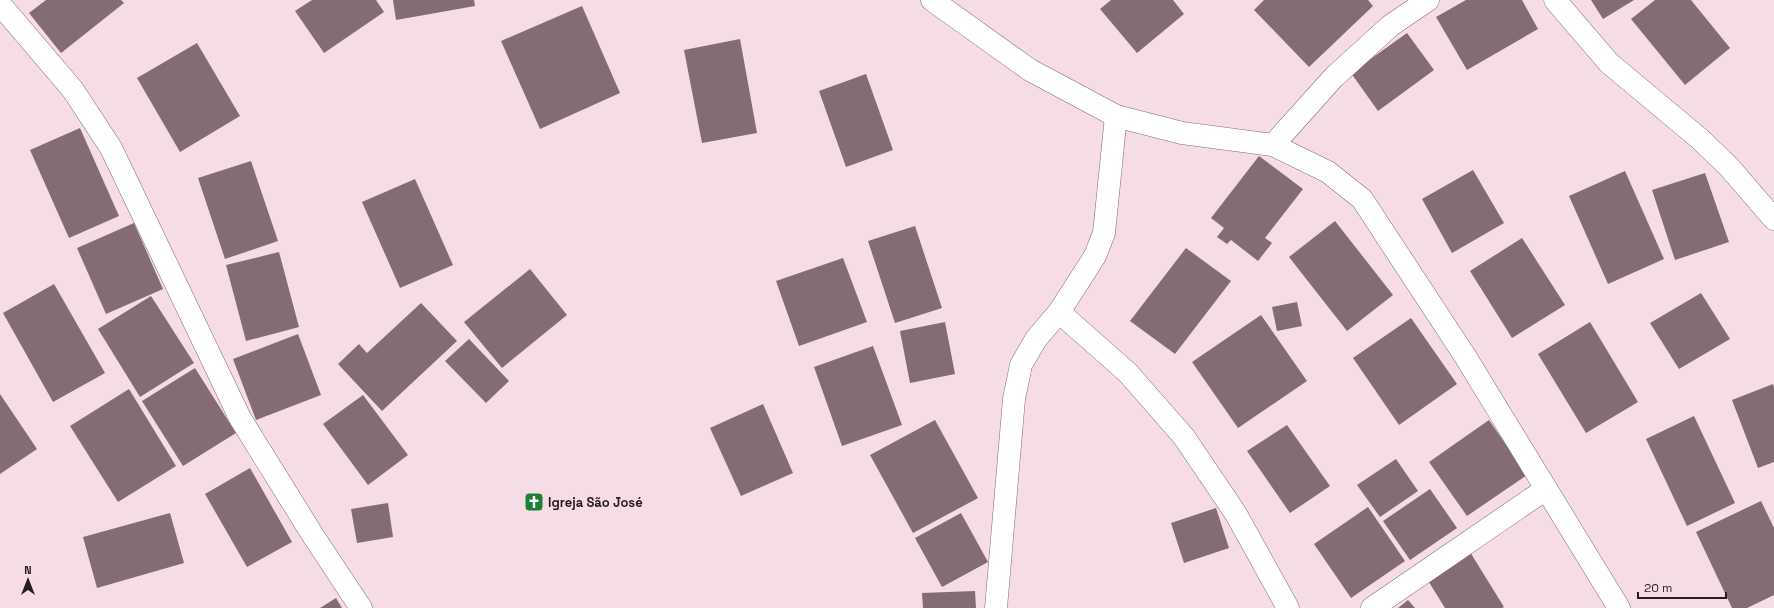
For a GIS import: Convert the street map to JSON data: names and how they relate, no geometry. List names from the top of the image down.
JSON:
{
  "places": {
    "church": ["Igreja São José"]
  },
  "scale_bar": "20 m",
  "north": "top"
}
